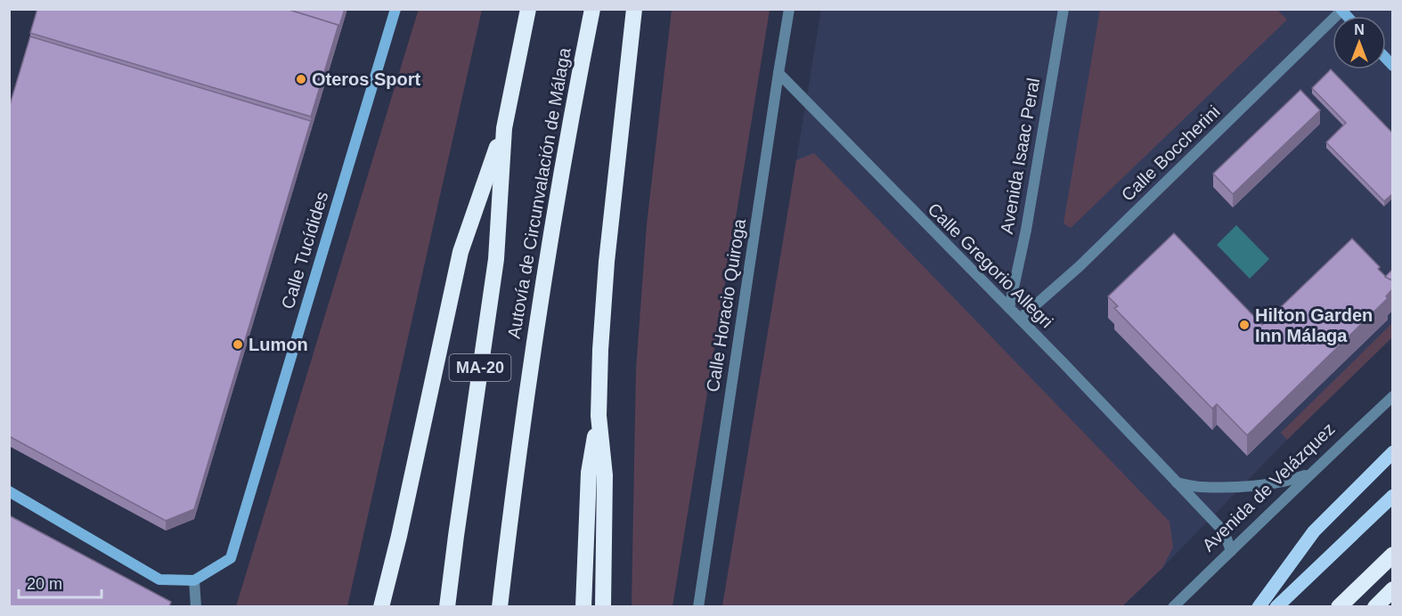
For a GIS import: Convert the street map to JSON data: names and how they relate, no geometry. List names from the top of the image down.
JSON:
{
  "streets": {
    "highway": ["Autovía de Circunvalación de Málaga", "MA-20"],
    "main road": ["Calle Tucídides"],
    "street": [
      "Calle Boccherini",
      "Avenida Isaac Peral",
      "Calle Gregorio Allegri",
      "Calle Horacio Quiroga",
      "Avenida de Velázquez"
    ]
  },
  "crossings": [
    ["Calle Boccherini", "Calle Gregorio Allegri"],
    ["Avenida Isaac Peral", "Calle Gregorio Allegri"],
    ["Calle Gregorio Allegri", "Calle Horacio Quiroga"],
    ["Calle Gregorio Allegri", "Avenida de Velázquez"]
  ],
  "places": ["Oteros Sport", "Hilton Garden Inn Málaga", "Lumon"],
  "scale_bar": "20 m",
  "north": "top"
}
